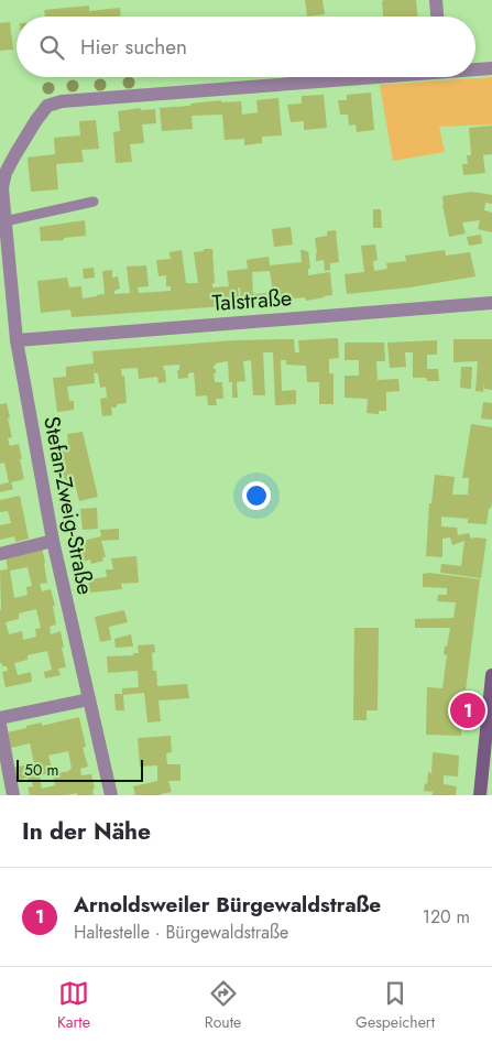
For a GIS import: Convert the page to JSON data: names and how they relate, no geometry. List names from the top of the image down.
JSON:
{
  "streets": {
    "street": ["Talstraße", "Stefan-Zweig-Straße"]
  },
  "crossings": [
    ["Talstraße", "Stefan-Zweig-Straße"]
  ],
  "scale_bar": "50 m",
  "page": {
    "search": "Hier suchen",
    "pins": "1",
    "scale": "50 m",
    "heading": "In der Nähe",
    "list": [
      {
        "mark": "1",
        "name": "Arnoldsweiler Bürgewaldstraße",
        "note": "Haltestelle · Bürgewaldstraße",
        "value": "120 m"
      }
    ],
    "nav": ["Karte", "Route", "Gespeichert"]
  }
}
